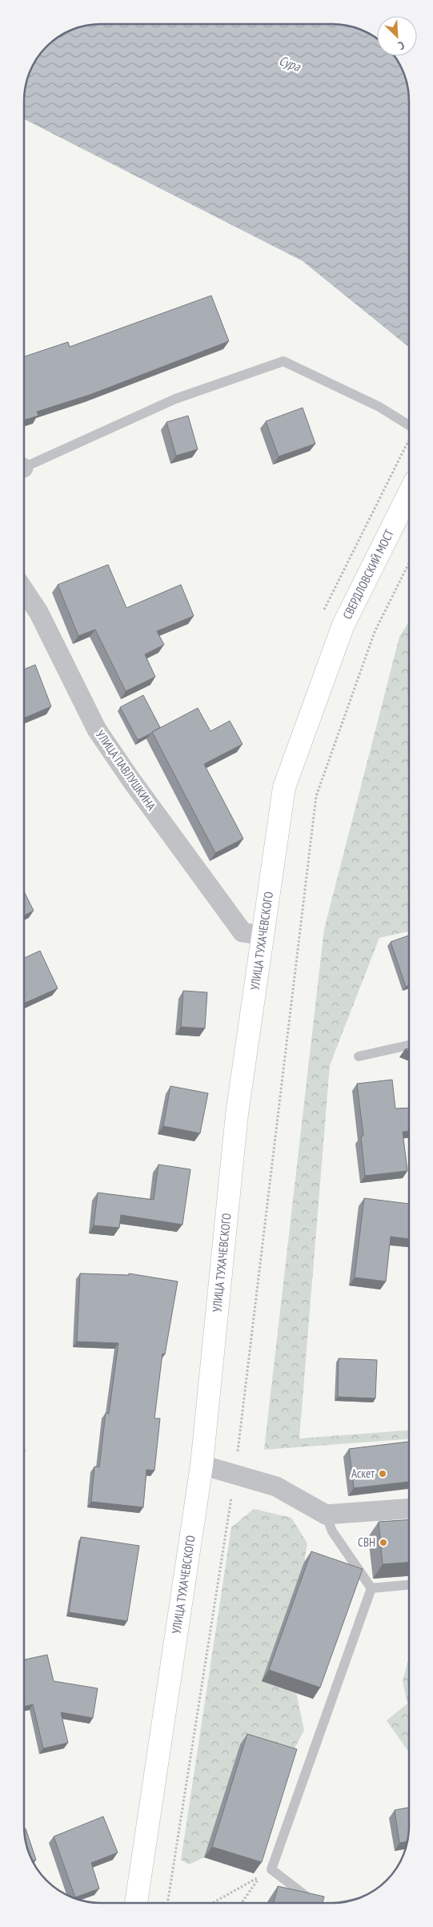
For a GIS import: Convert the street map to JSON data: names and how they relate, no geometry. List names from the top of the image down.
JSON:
{
  "streets": {
    "main road": ["СВЕРДЛОВСКИЙ МОСТ", "УЛИЦА ТУХАЧЕВСКОГО"],
    "street": ["УЛИЦА ПАВЛУШКИНА"]
  },
  "crossings": [
    ["СВЕРДЛОВСКИЙ МОСТ", "УЛИЦА ТУХАЧЕВСКОГО"],
    ["УЛИЦА ПАВЛУШКИНА", "УЛИЦА ТУХАЧЕВСКОГО"]
  ],
  "water": ["Сура"],
  "places": ["Аскет", "СВН"],
  "north": "bottom right"
}
